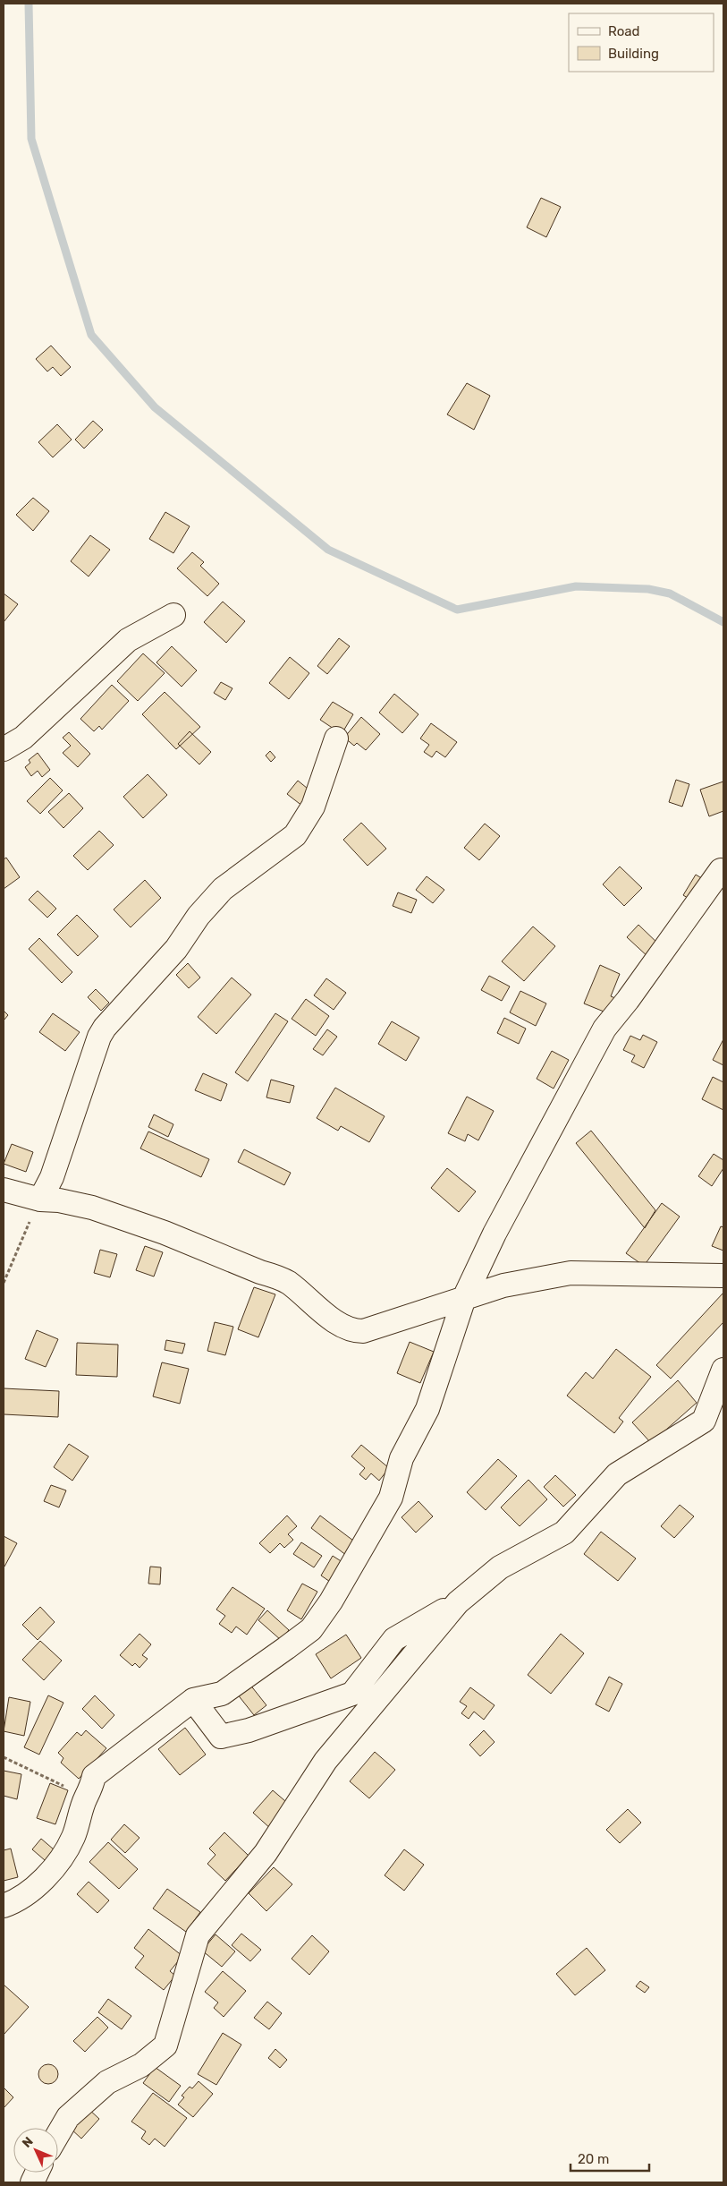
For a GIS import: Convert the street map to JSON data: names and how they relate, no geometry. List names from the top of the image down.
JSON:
{
  "legend": ["Road", "Building"],
  "scale_bar": "20 m",
  "north": "top left"
}
